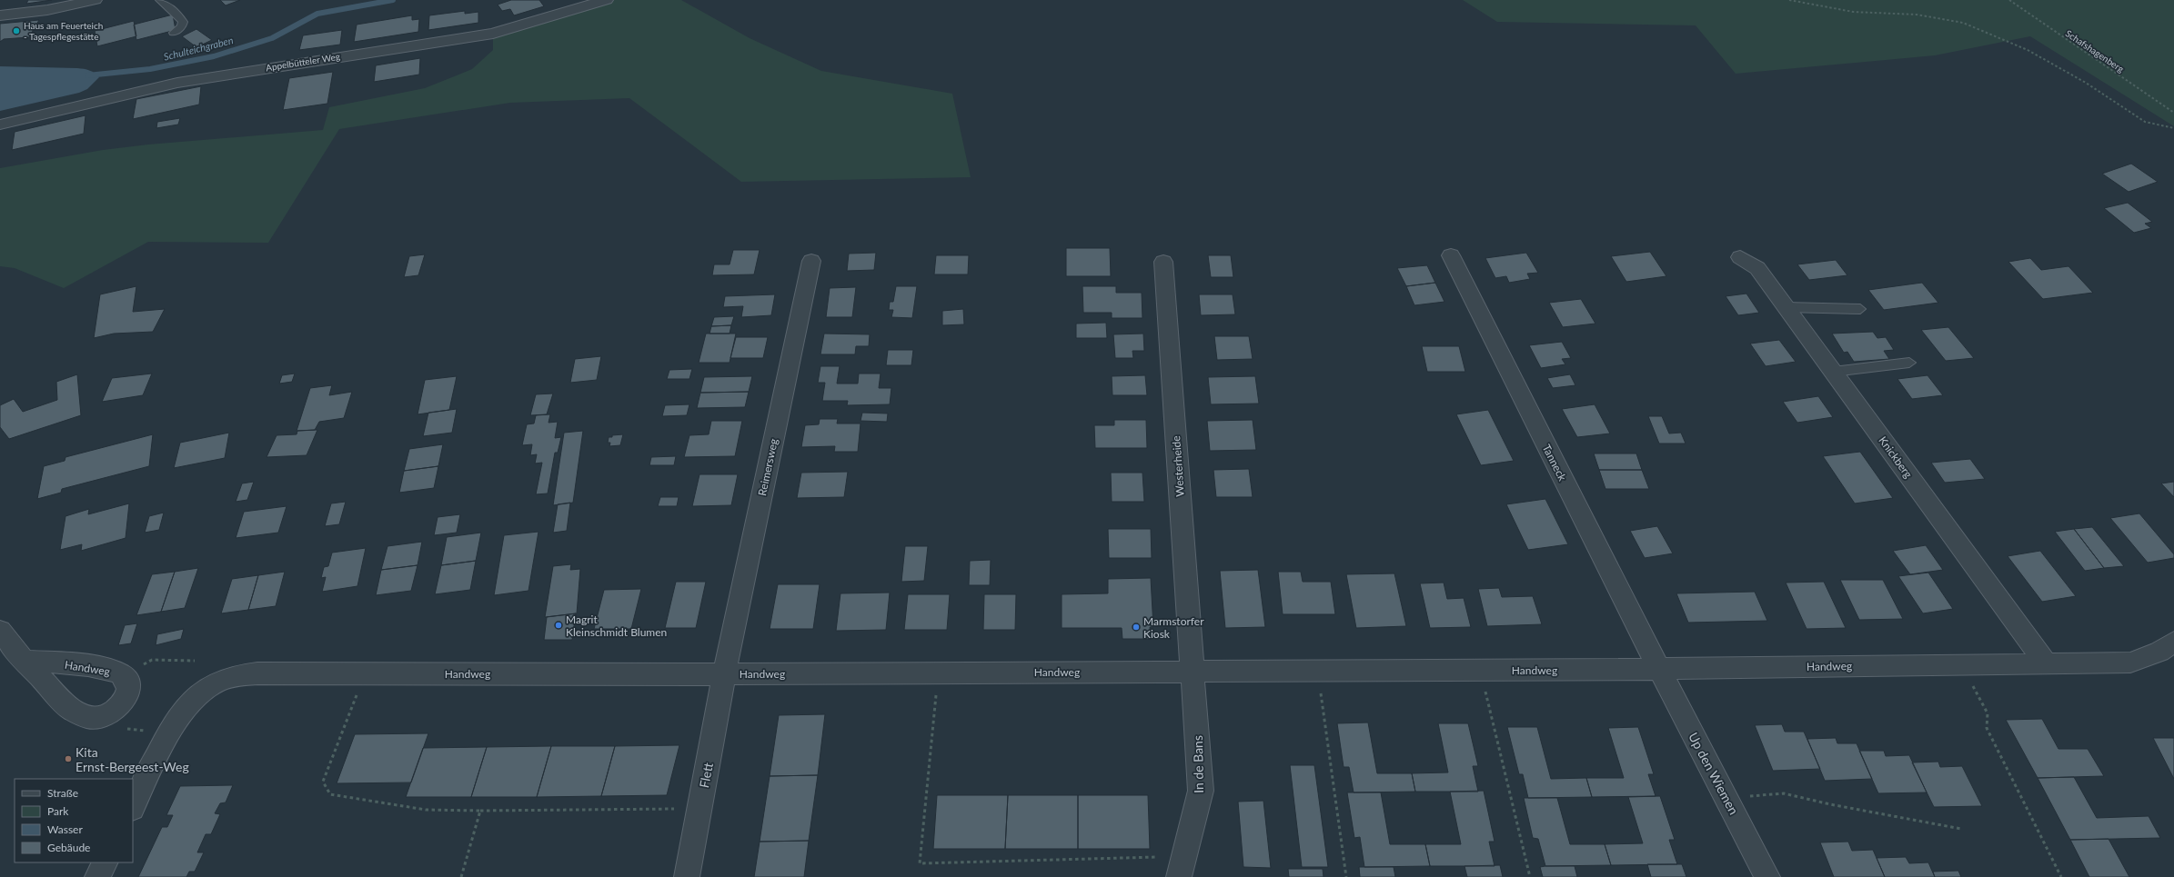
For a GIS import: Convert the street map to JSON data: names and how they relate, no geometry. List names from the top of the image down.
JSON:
{
  "streets": {
    "street": [
      "Appelbütteler Weg",
      "Knickberg",
      "Tanneck",
      "Westerheide",
      "Reimersweg",
      "Handweg",
      "In de Bans",
      "Up den Wiemen",
      "Flett"
    ],
    "path": ["Schafshagenberg"]
  },
  "crossings": [
    ["Knickberg", "Handweg"],
    ["Tanneck", "Handweg"],
    ["Tanneck", "Up den Wiemen"],
    ["Westerheide", "Handweg"],
    ["Westerheide", "In de Bans"],
    ["Reimersweg", "Handweg"],
    ["Reimersweg", "Flett"],
    ["Handweg", "In de Bans"],
    ["Handweg", "Up den Wiemen"],
    ["Handweg", "Flett"]
  ],
  "water": ["Schulteichgraben"],
  "places": [
    "Haus am Feuerteich - Tagespflegestätte",
    "Magrit Kleinschmidt Blumen",
    "Marmstorfer Kiosk",
    "Kita Ernst-Bergeest-Weg"
  ],
  "legend": [
    "Straße",
    "Park",
    "Wasser",
    "Gebäude"
  ]
}
